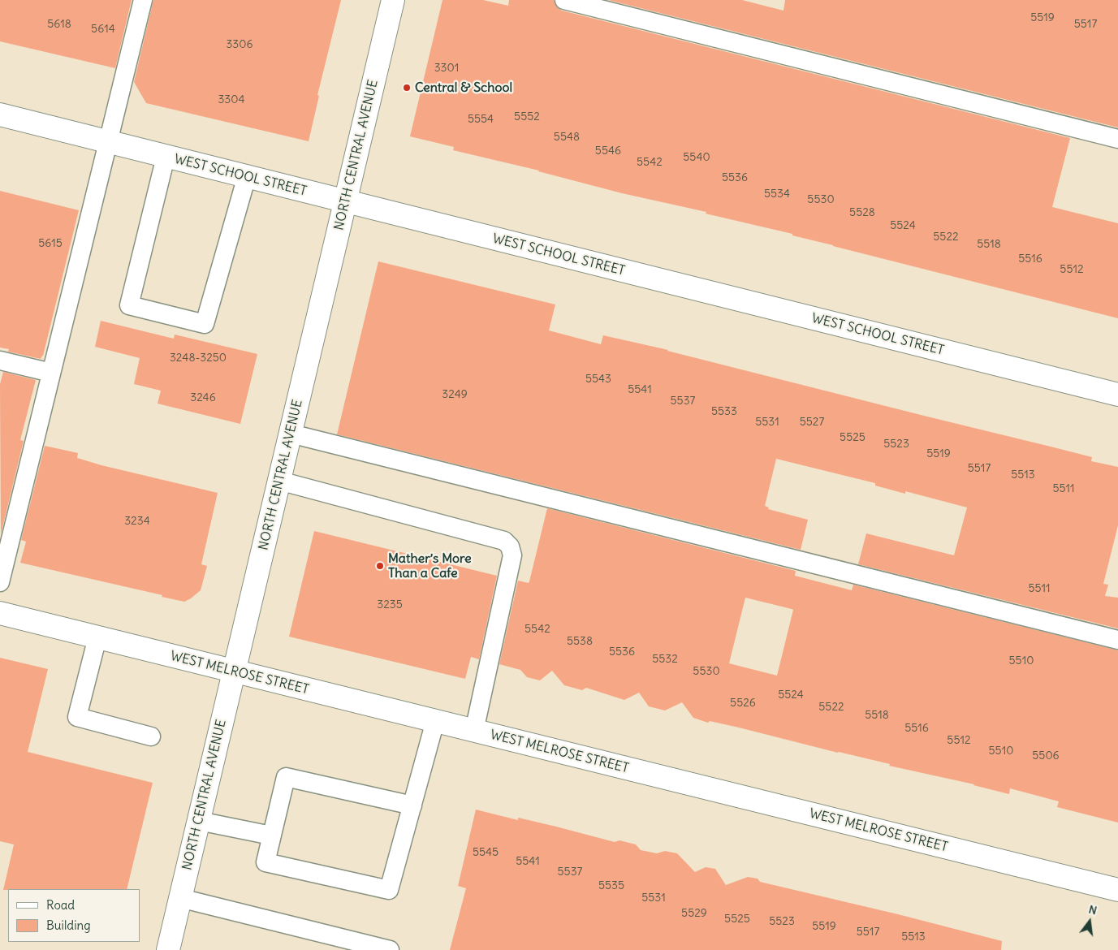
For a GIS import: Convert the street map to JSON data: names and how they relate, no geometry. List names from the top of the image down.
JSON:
{
  "streets": {
    "street": ["NORTH CENTRAL AVENUE", "WEST SCHOOL STREET", "WEST MELROSE STREET"]
  },
  "crossings": [
    ["NORTH CENTRAL AVENUE", "WEST SCHOOL STREET"],
    ["NORTH CENTRAL AVENUE", "WEST MELROSE STREET"]
  ],
  "places": ["Central & School", "Mather’s More Than a Cafe"],
  "house_numbers": [
    "5519",
    "5618",
    "5517",
    "5614",
    "3306",
    "3301",
    "3304",
    "5552",
    "5554",
    "5548",
    "5546",
    "5540",
    "5542",
    "5536",
    "5534",
    "5530",
    "5528",
    "5524",
    "5522",
    "5615",
    "5518",
    "5516",
    "5512",
    "3248-3250",
    "5543",
    "5541",
    "3249",
    "3246",
    "5537",
    "5533",
    "5531",
    "5527",
    "5525",
    "5523",
    "5519",
    "5517",
    "5513",
    "5511",
    "3234",
    "5511",
    "3235",
    "5542",
    "5538",
    "5536",
    "5532",
    "5510",
    "5530",
    "5524",
    "5526",
    "5522",
    "5518",
    "5516",
    "5512",
    "5510",
    "5506",
    "5545",
    "5541",
    "5537",
    "5535",
    "5531",
    "5529",
    "5525",
    "5523",
    "5519",
    "5517",
    "5513"
  ],
  "legend": ["Road", "Building"],
  "north": "top"
}
